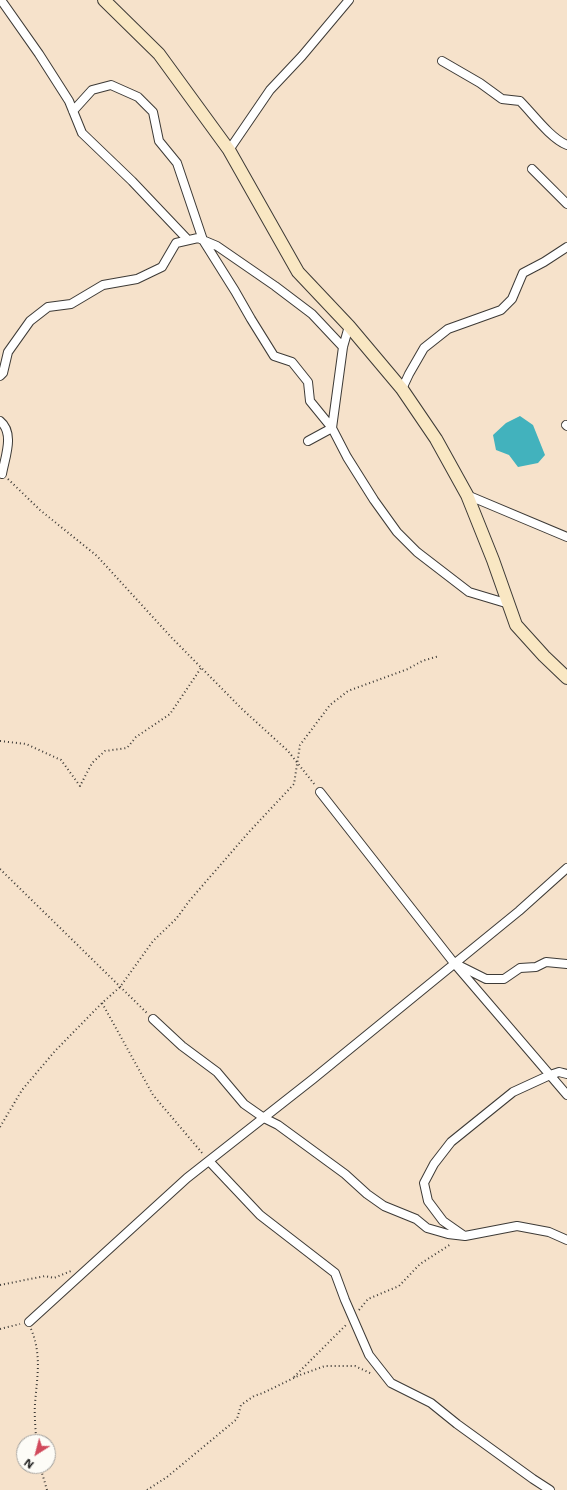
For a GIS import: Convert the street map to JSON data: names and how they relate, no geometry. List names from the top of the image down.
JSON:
{
  "north": "bottom left"
}
